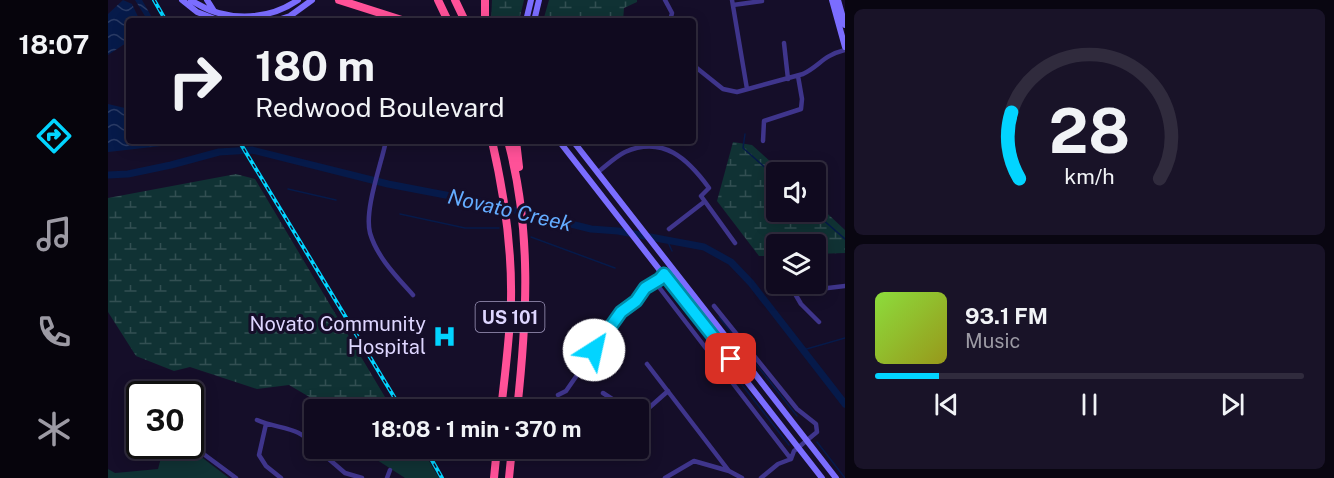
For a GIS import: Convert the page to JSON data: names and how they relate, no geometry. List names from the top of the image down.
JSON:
{
  "streets": {
    "highway": ["US 101"]
  },
  "water": ["Novato Creek"],
  "places": {
    "hospital": ["Novato Community Hospital"]
  },
  "page": {
    "tabs": "18:07",
    "turn": ["180 m", "Redwood Boulevard"],
    "song": ["93.1 FM", "Music"],
    "limit": "30",
    "trip": "18:08 · 1 min · 370 m",
    "gauge": ["28", "km/h"]
  }
}
